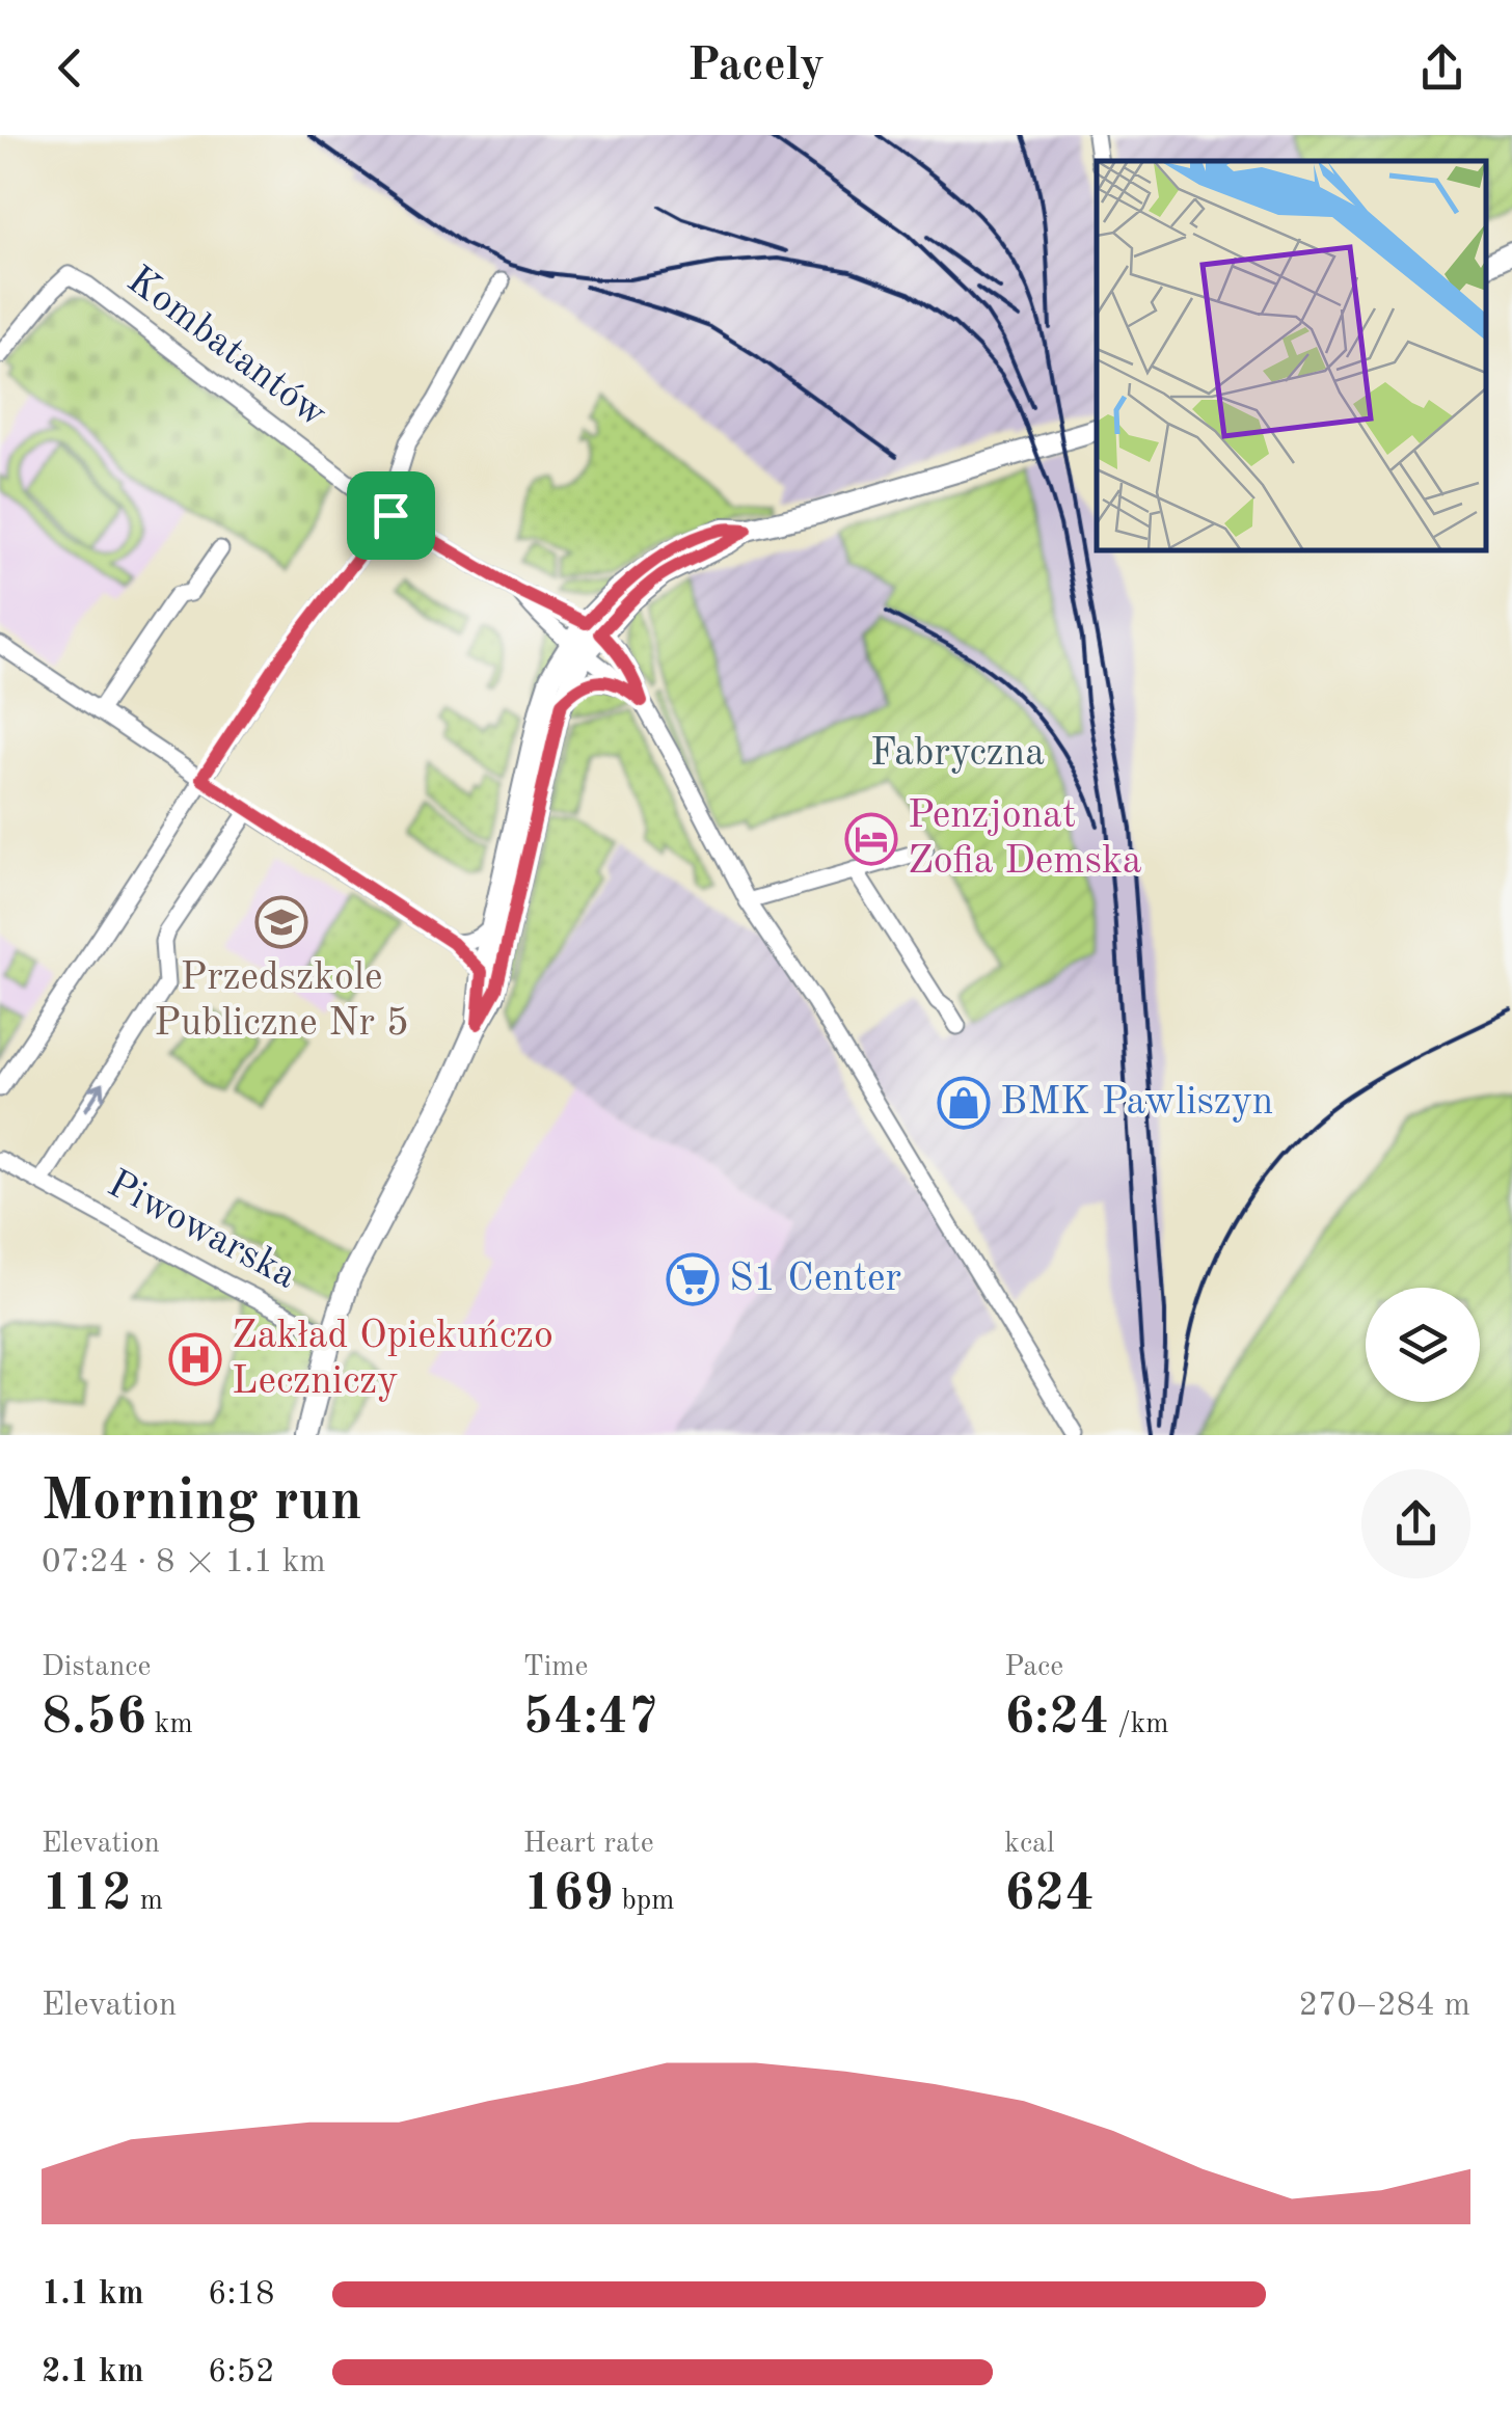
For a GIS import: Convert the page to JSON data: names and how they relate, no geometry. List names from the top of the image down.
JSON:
{
  "streets": {
    "street": ["Kombatantów", "Piwowarska"]
  },
  "parks": ["Fabryczna"],
  "places": {
    "hotel": ["Penzjonat Zofia Demska"],
    "school or university": ["Przedszkole Publiczne Nr 5"],
    "shop": ["BMK Pawliszyn"],
    "supermarket": ["S1 Center"],
    "hospital": ["Zakład Opiekuńczo Leczniczy"]
  },
  "page": {
    "header": "Pacely",
    "heading": ["Morning run", "07:24 · 8 × 1.1 km"],
    "stats": [
      ["Distance", "8.56 km"],
      ["Time", "54:47"],
      ["Pace", "6:24 /km"],
      ["Elevation", "112 m"],
      ["Heart rate", "169 bpm"],
      ["kcal", "624"]
    ],
    "chart": ["Elevation", "270–284 m"],
    "list": [
      {
        "name": "1.1 km",
        "note": "6:18"
      },
      {
        "name": "2.1 km",
        "note": "6:52"
      }
    ]
  }
}
